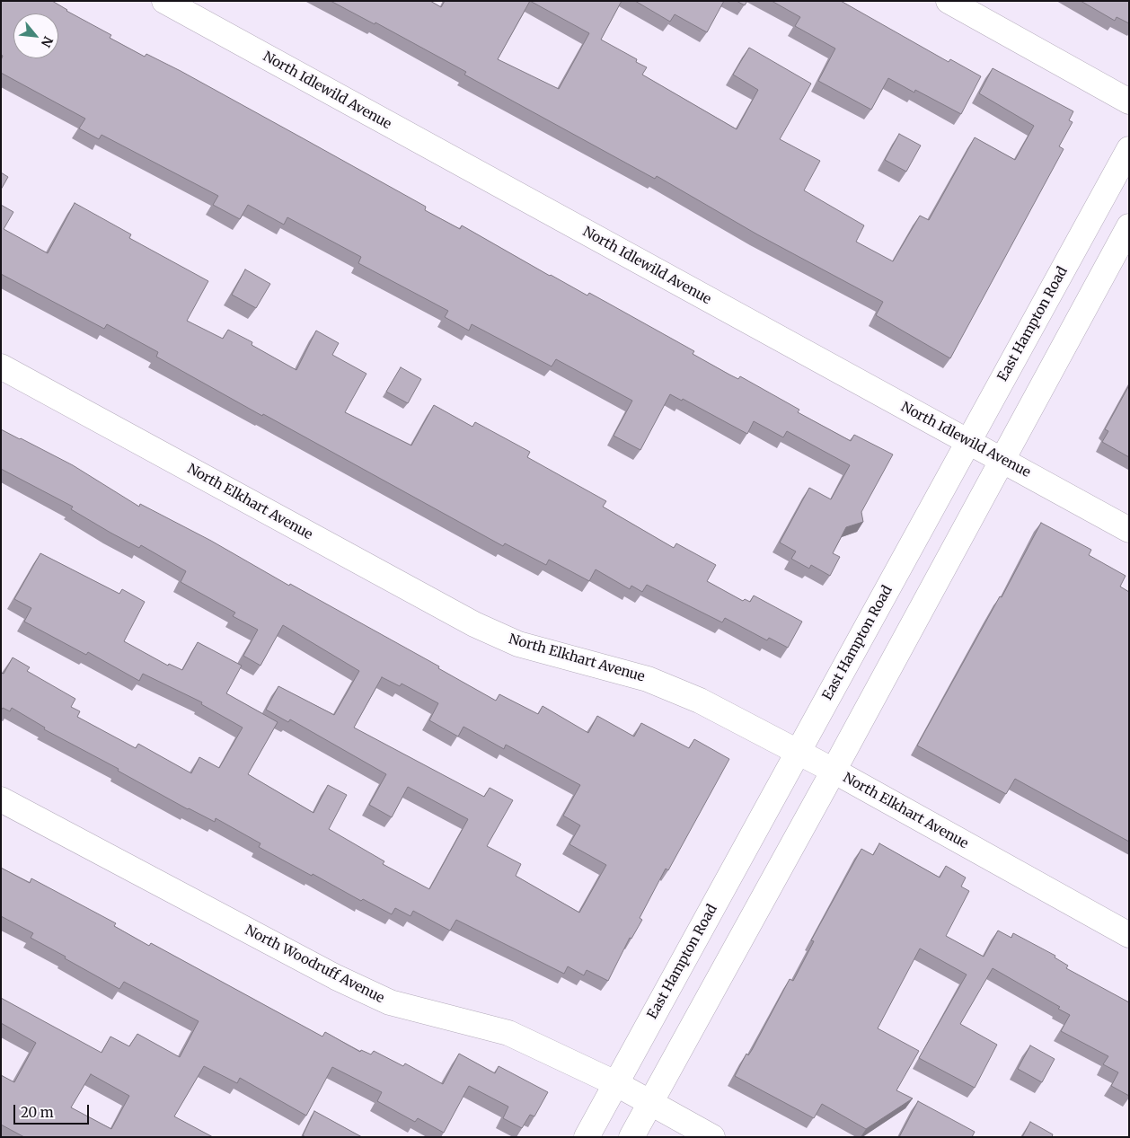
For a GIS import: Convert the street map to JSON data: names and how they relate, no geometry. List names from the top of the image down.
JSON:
{
  "streets": {
    "street": [
      "North Idlewild Avenue",
      "East Hampton Road",
      "North Elkhart Avenue",
      "North Woodruff Avenue"
    ]
  },
  "crossings": [
    ["North Idlewild Avenue", "East Hampton Road"],
    ["East Hampton Road", "North Elkhart Avenue"],
    ["East Hampton Road", "North Woodruff Avenue"]
  ],
  "scale_bar": "20 m",
  "north": "bottom right"
}
